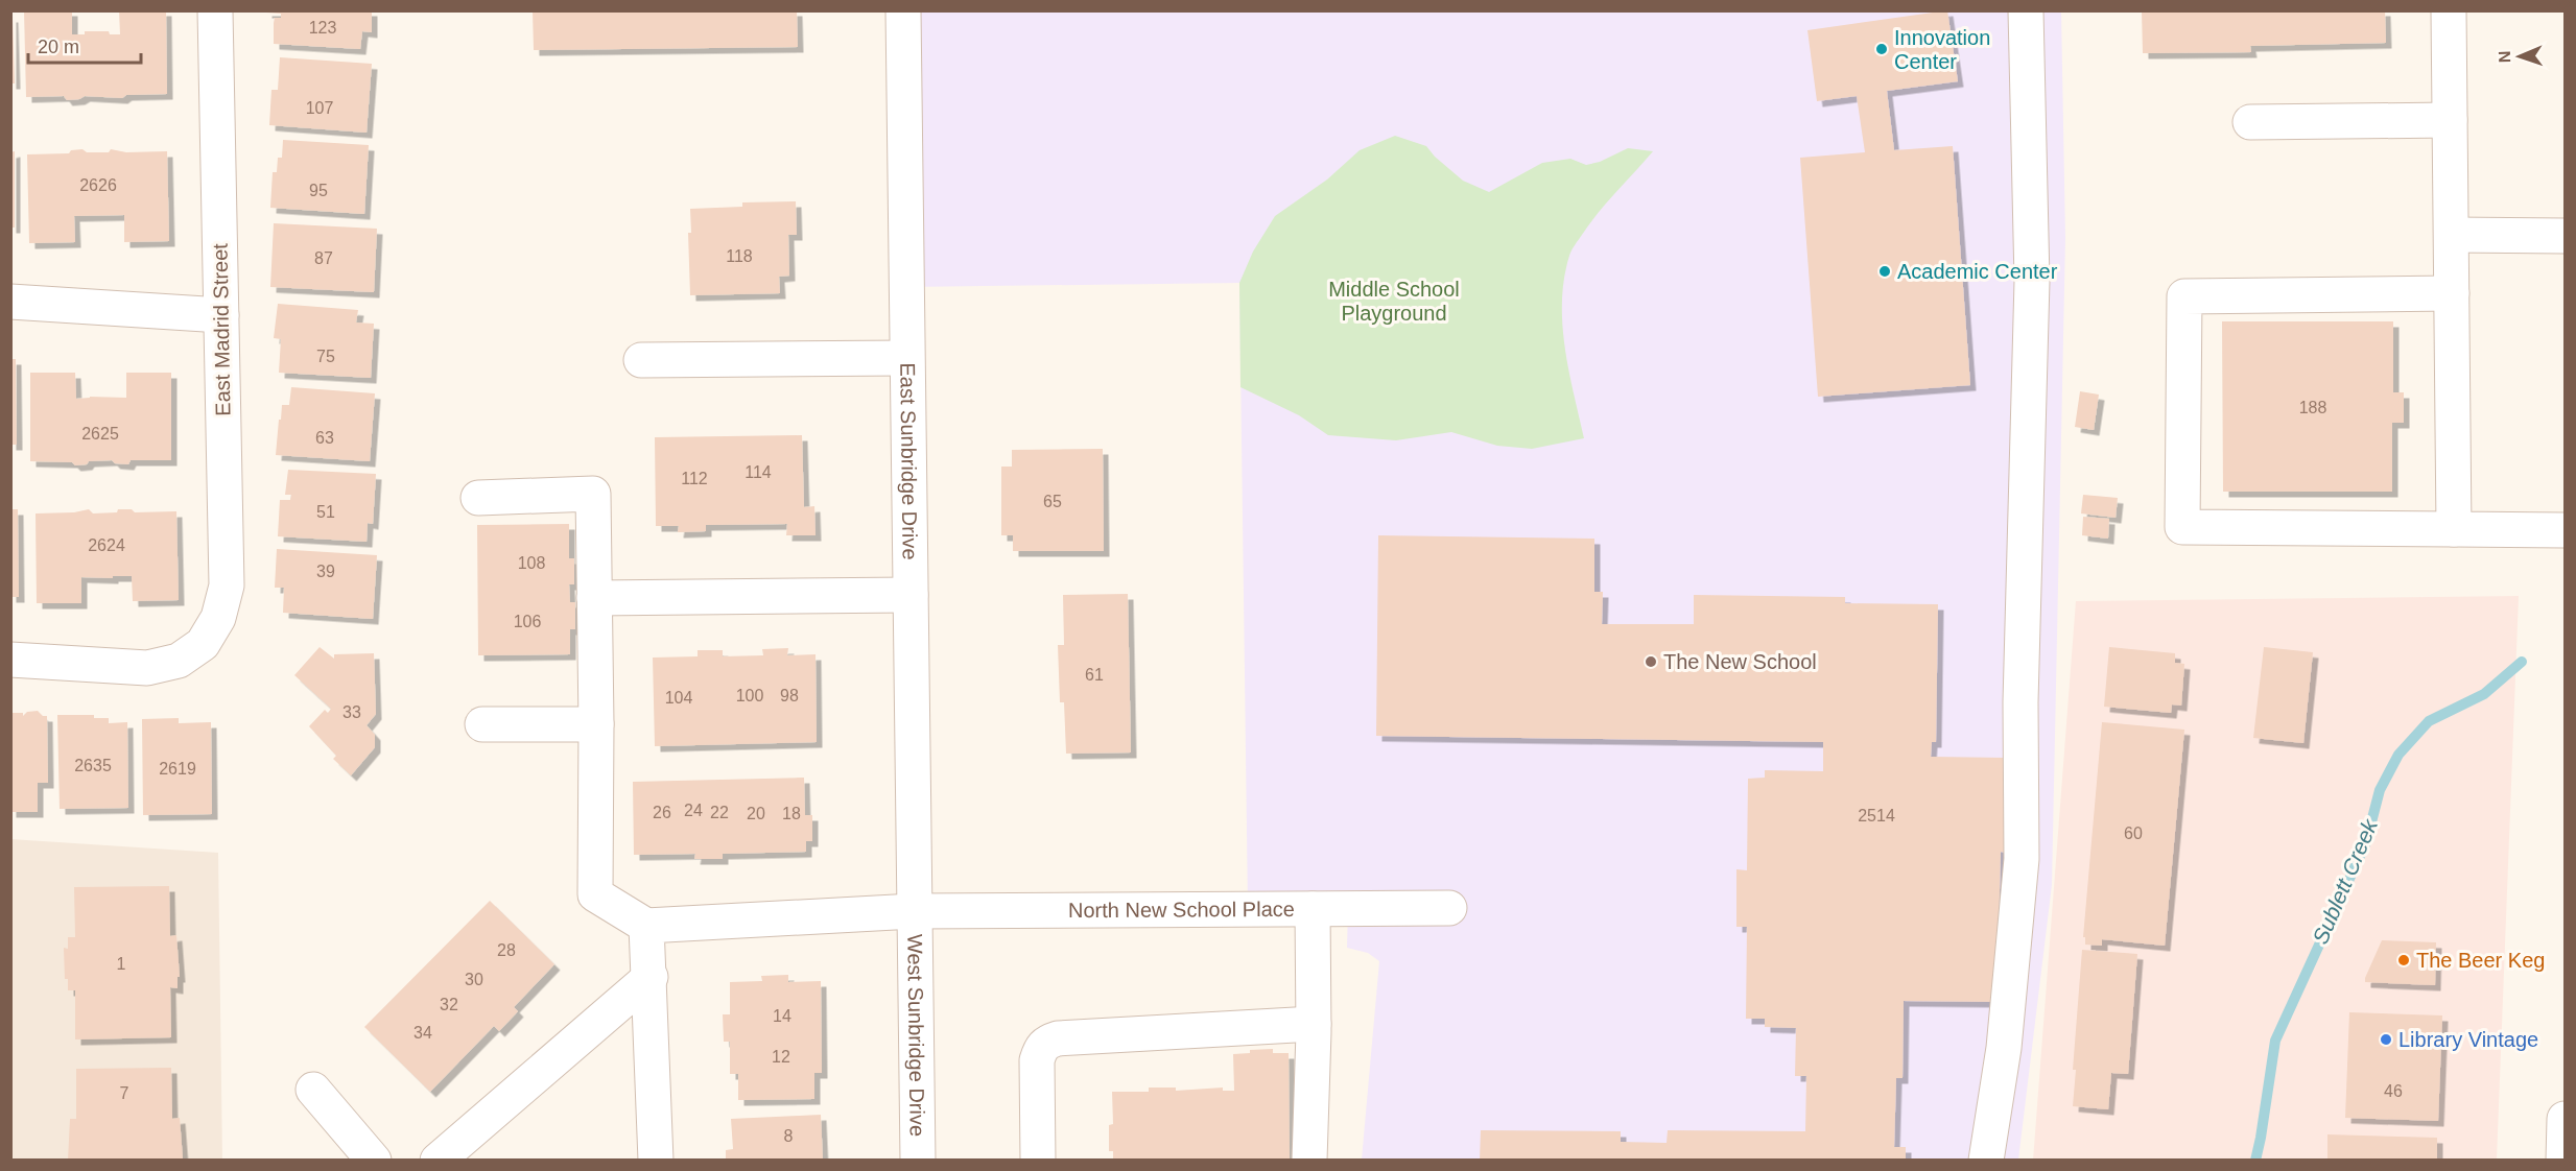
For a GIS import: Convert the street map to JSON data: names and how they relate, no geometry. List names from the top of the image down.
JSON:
{
  "streets": {
    "street": [
      "East Madrid Street",
      "East Sunbridge Drive",
      "North New School Place",
      "West Sunbridge Drive"
    ]
  },
  "crossings": [
    ["East Sunbridge Drive", "North New School Place"],
    ["East Sunbridge Drive", "West Sunbridge Drive"],
    ["North New School Place", "West Sunbridge Drive"]
  ],
  "water": ["Sublett Creek"],
  "parks": ["Middle School Playground"],
  "places": [
    "Innovation Center",
    "Academic Center",
    "The New School",
    "The Beer Keg",
    "Library Vintage"
  ],
  "house_numbers": [
    "123",
    "107",
    "2626",
    "95",
    "118",
    "87",
    "75",
    "188",
    "2625",
    "63",
    "114",
    "112",
    "65",
    "51",
    "2624",
    "108",
    "39",
    "106",
    "61",
    "100",
    "98",
    "104",
    "33",
    "2635",
    "2619",
    "24",
    "26",
    "22",
    "20",
    "18",
    "2514",
    "60",
    "28",
    "1",
    "30",
    "32",
    "14",
    "34",
    "12",
    "46",
    "7",
    "8"
  ],
  "scale_bar": "20 m",
  "north": "left"
}
